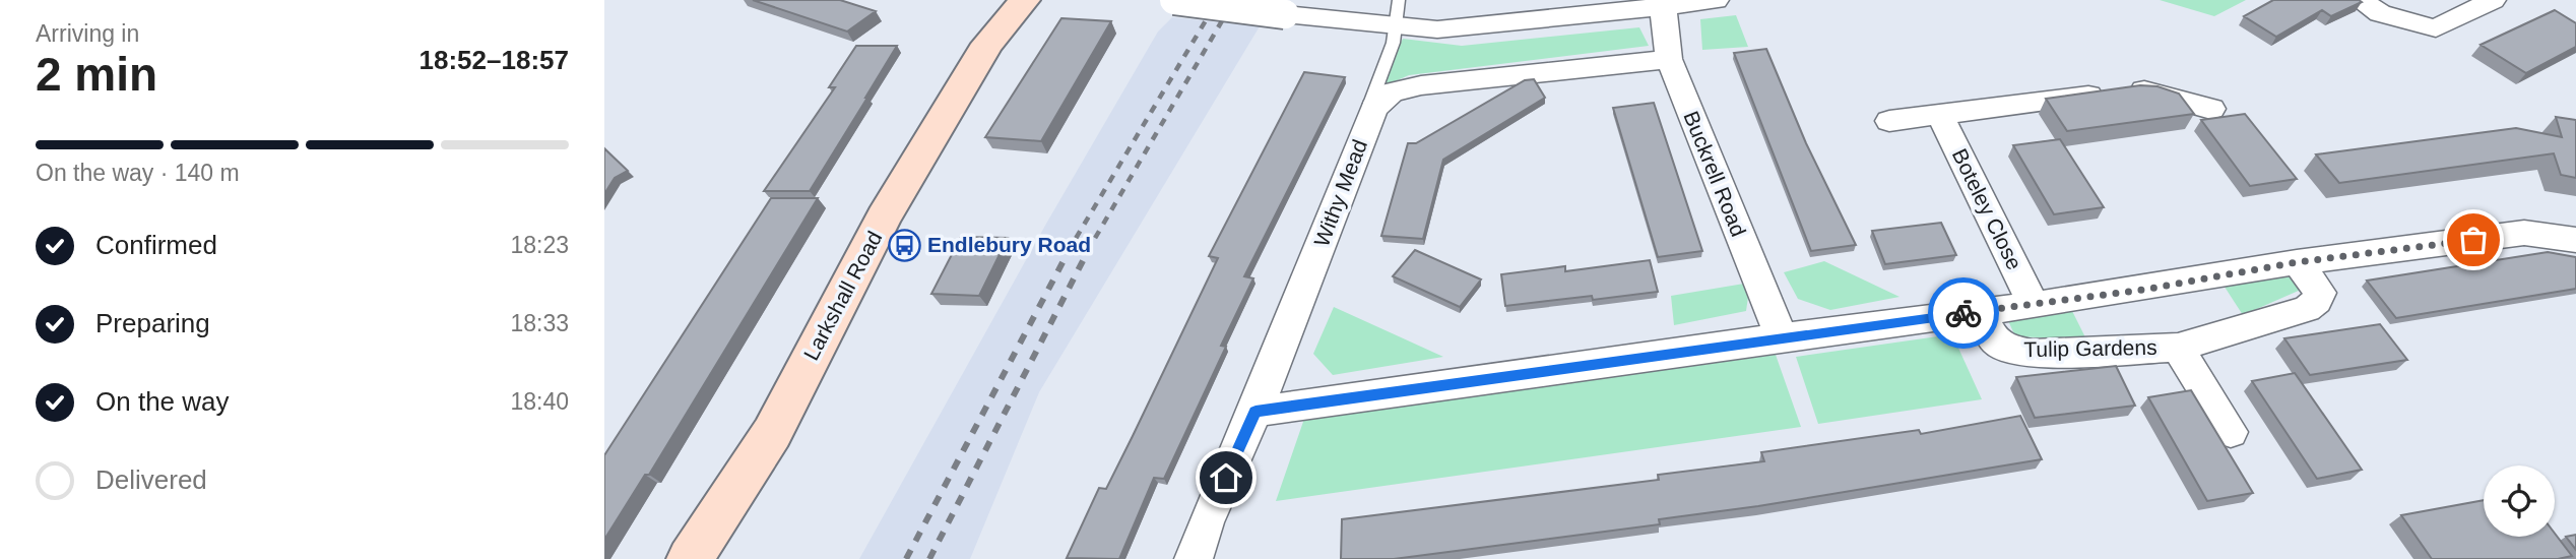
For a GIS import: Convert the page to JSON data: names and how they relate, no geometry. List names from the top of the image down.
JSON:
{
  "streets": {
    "main road": ["Larkshall Road"],
    "street": [
      "Buckrell Road",
      "Withy Mead",
      "Boteley Close",
      "Tulip Gardens"
    ]
  },
  "crossings": [
    ["Buckrell Road", "Withy Mead"]
  ],
  "places": {
    "bus stop": ["Endlebury Road"]
  },
  "page": {
    "heading": ["2 min", "Arriving in", "18:52–18:57"],
    "bar": "On the way · 140 m",
    "list": [
      ["Confirmed", "18:23"],
      ["Preparing", "18:33"],
      ["On the way", "18:40"],
      "Delivered"
    ]
  }
}
